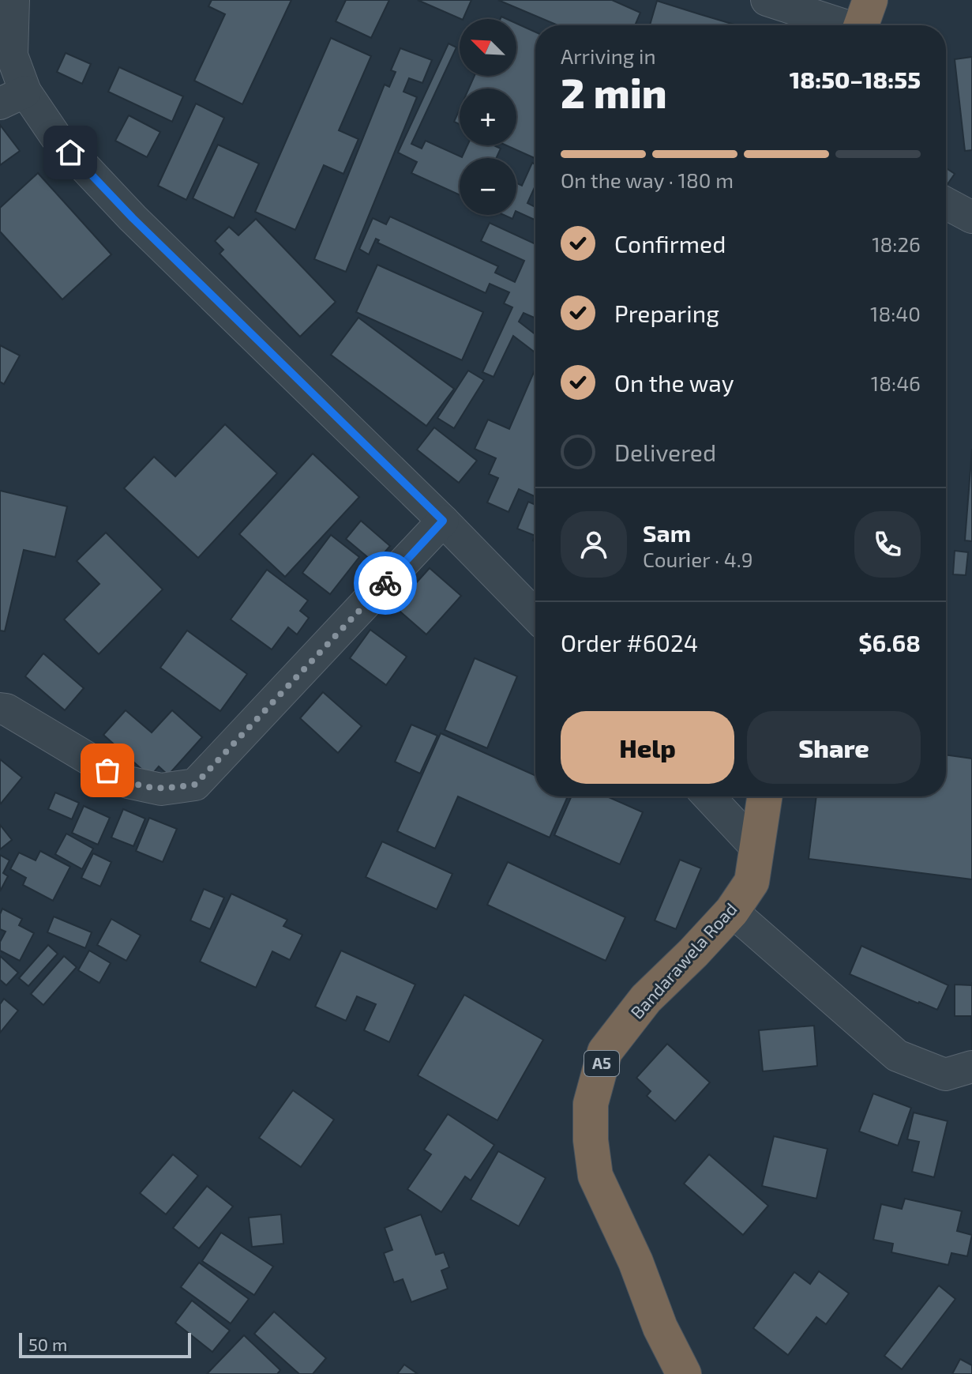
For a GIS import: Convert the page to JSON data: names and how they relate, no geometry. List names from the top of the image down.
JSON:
{
  "streets": {
    "highway": ["Bandarawela Road", "A5"]
  },
  "scale_bar": "50 m",
  "north": "top left",
  "page": {
    "map_buttons": ["+", "−"],
    "heading": ["2 min", "Arriving in", "18:50–18:55"],
    "panel": [
      "Sam",
      "Courier · 4.9",
      "Order #6024",
      "$6.68"
    ],
    "bar": "On the way · 180 m",
    "list": [
      ["Confirmed", "18:26"],
      ["Preparing", "18:40"],
      ["On the way", "18:46"],
      "Delivered"
    ],
    "buttons": ["Help", "Share"],
    "scale": "50 m"
  }
}
